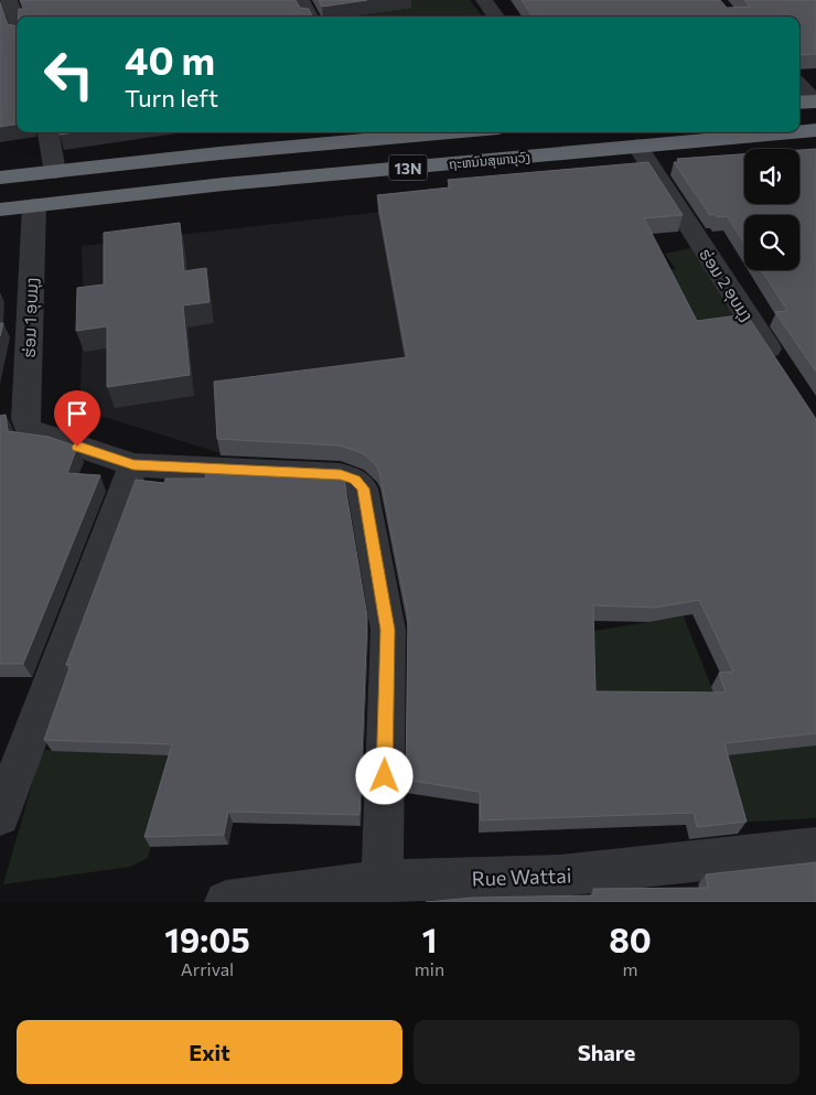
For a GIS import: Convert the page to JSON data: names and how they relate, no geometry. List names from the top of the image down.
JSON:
{
  "streets": {
    "highway": ["ຖະຫນົນສຸພານຸວົງ", "13N"],
    "street": ["ຮ່ອມ 2 ອຸບມຸງ", "ຮ່ອມ 1 ອຸບມຸງ", "Rue Wattai"]
  },
  "crossings": [
    ["ຖະຫນົນສຸພານຸວົງ", "ຮ່ອມ 2 ອຸບມຸງ"],
    ["ຖະຫນົນສຸພານຸວົງ", "ຮ່ອມ 1 ອຸບມຸງ"]
  ],
  "page": {
    "turn": ["40 m", "Turn left"],
    "eta": [
      "19:05",
      "Arrival",
      "1",
      "min",
      "80",
      "m"
    ],
    "buttons": ["Exit", "Share"]
  }
}
